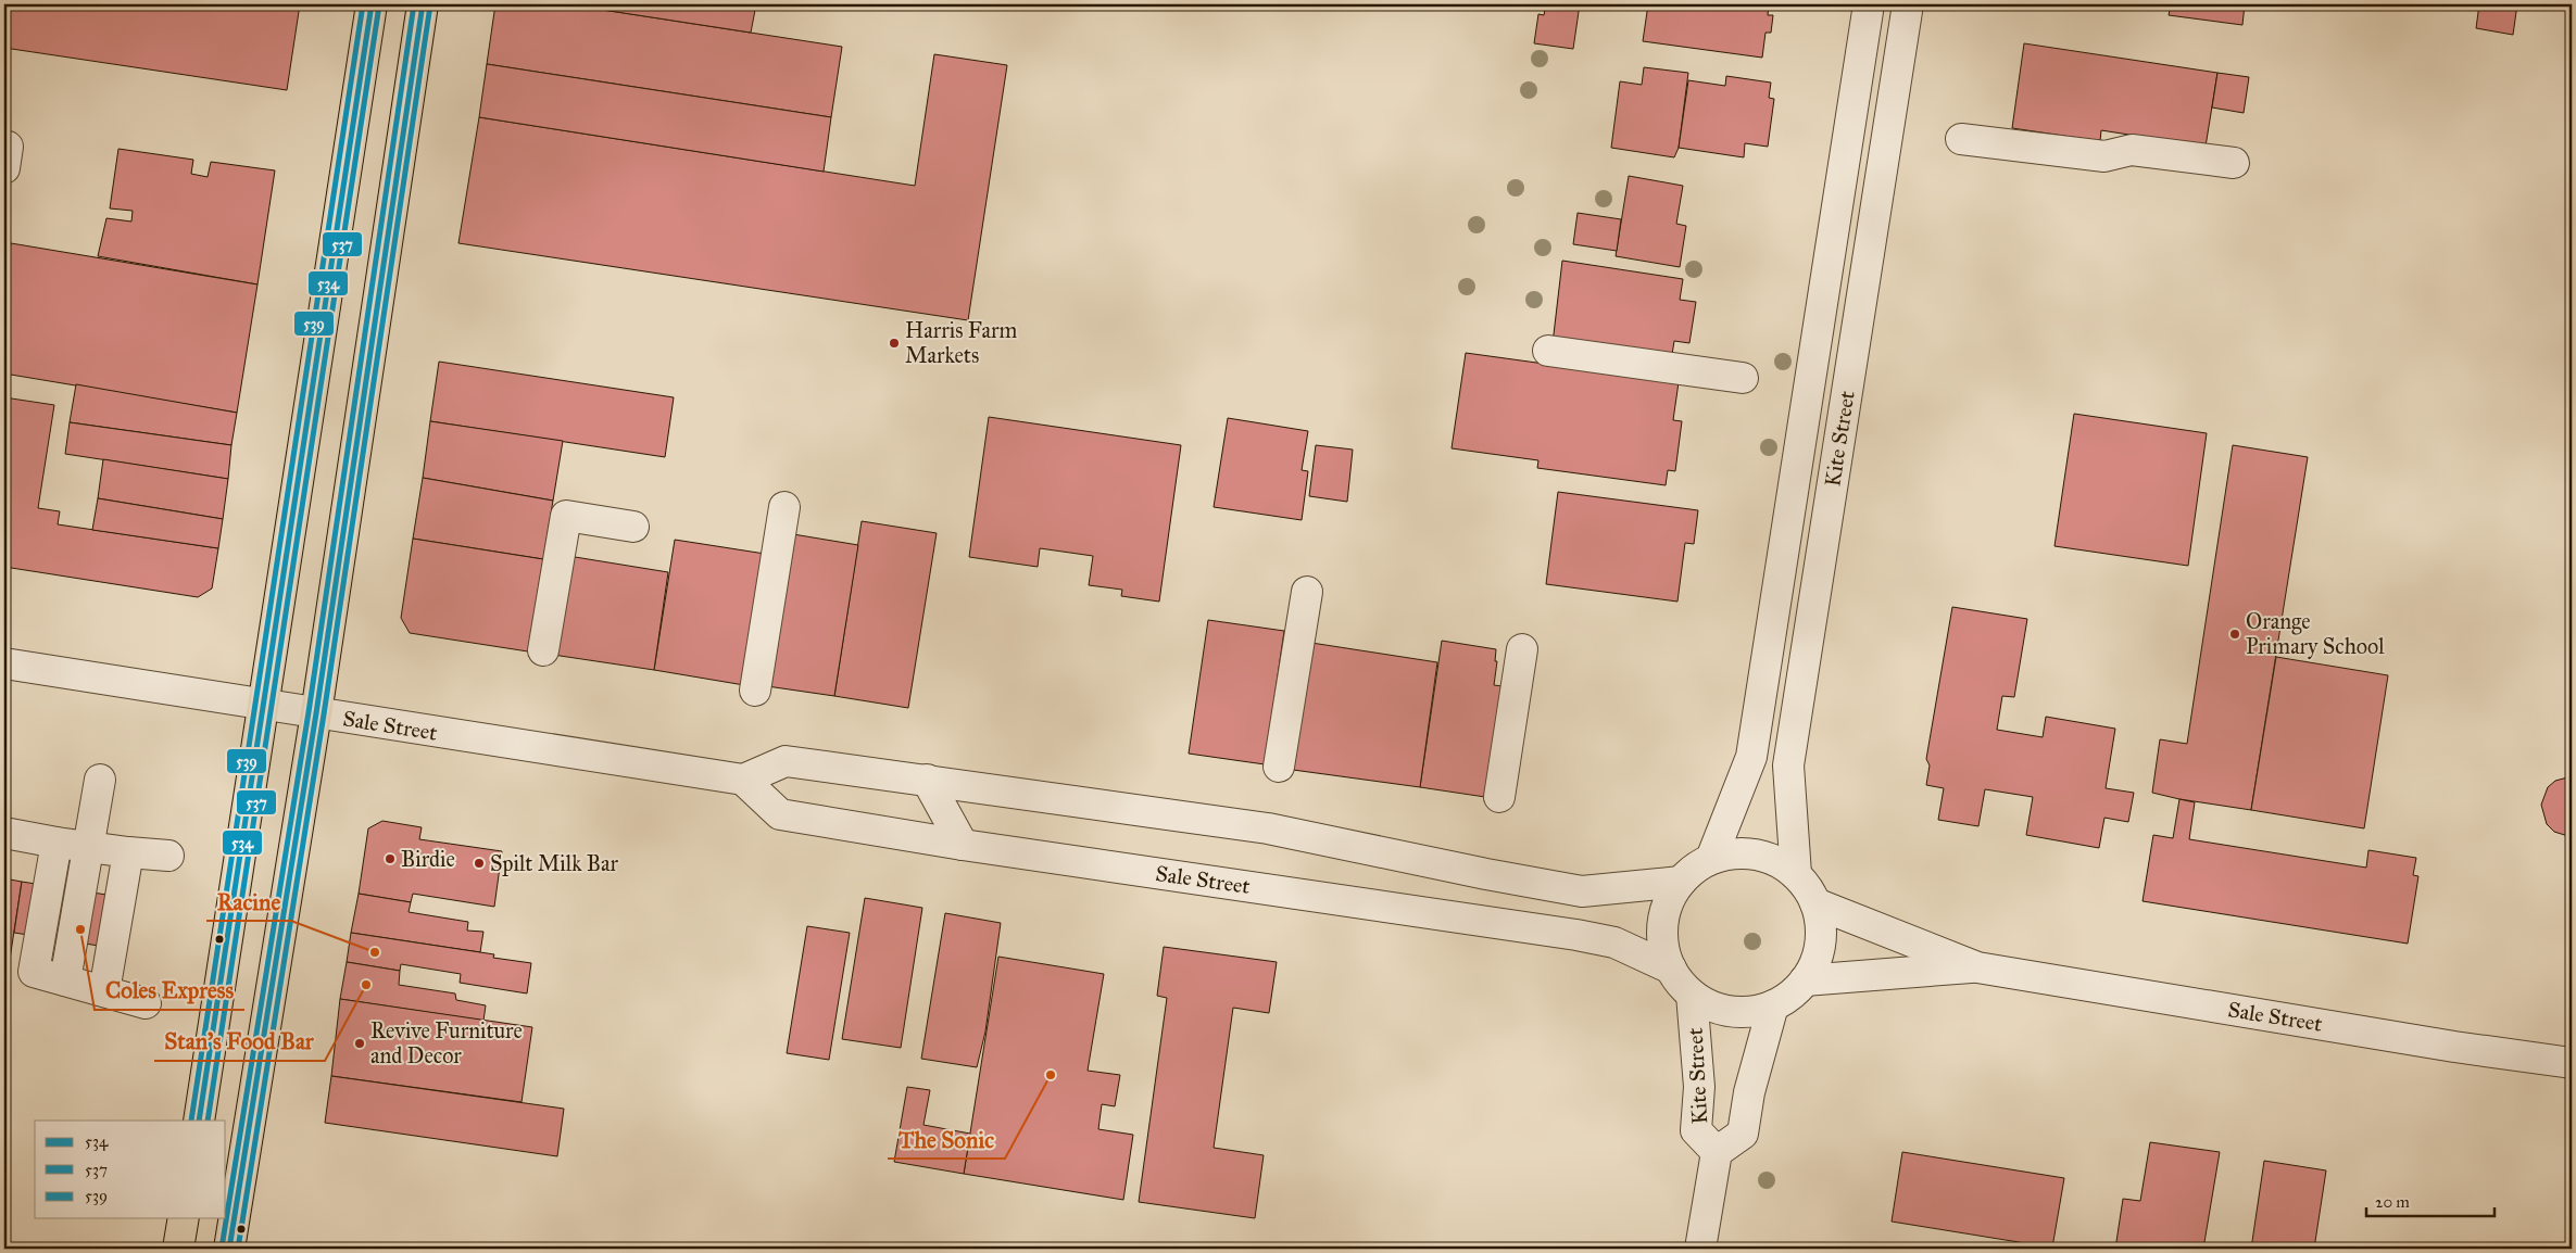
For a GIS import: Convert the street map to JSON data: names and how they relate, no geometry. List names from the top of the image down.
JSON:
{
  "streets": {
    "street": ["Kite Street", "Sale Street"]
  },
  "crossings": [
    ["Kite Street", "Sale Street"]
  ],
  "places": [
    "Harris Farm Markets",
    "Orange Primary School",
    "Birdie",
    "Spilt Milk Bar",
    "Coles Express",
    "Racine",
    "Stan's Food Bar",
    "Revive Furniture and Decor",
    "The Sonic"
  ],
  "lines": ["transit line 534", "transit line 539", "transit line 537"],
  "legend": ["534", "537", "539"],
  "scale_bar": "20 m"
}
